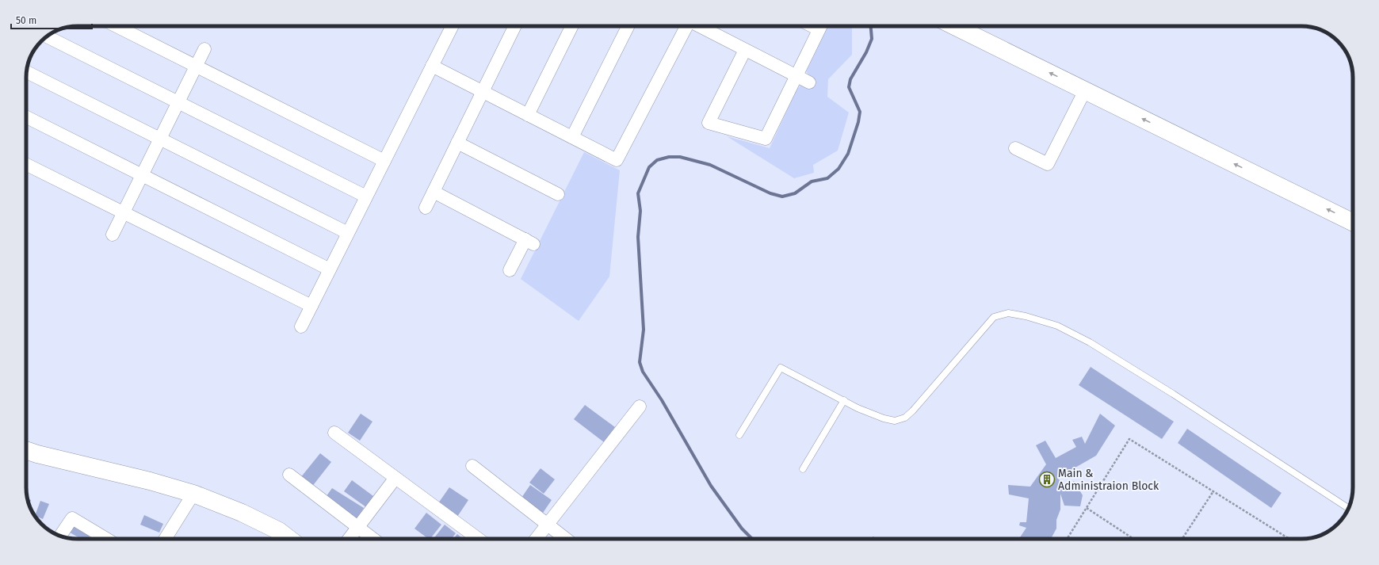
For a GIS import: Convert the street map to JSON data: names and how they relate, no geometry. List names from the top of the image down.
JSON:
{
  "places": {
    "building": ["Main & Administraion Block"]
  },
  "scale_bar": "50 m"
}
